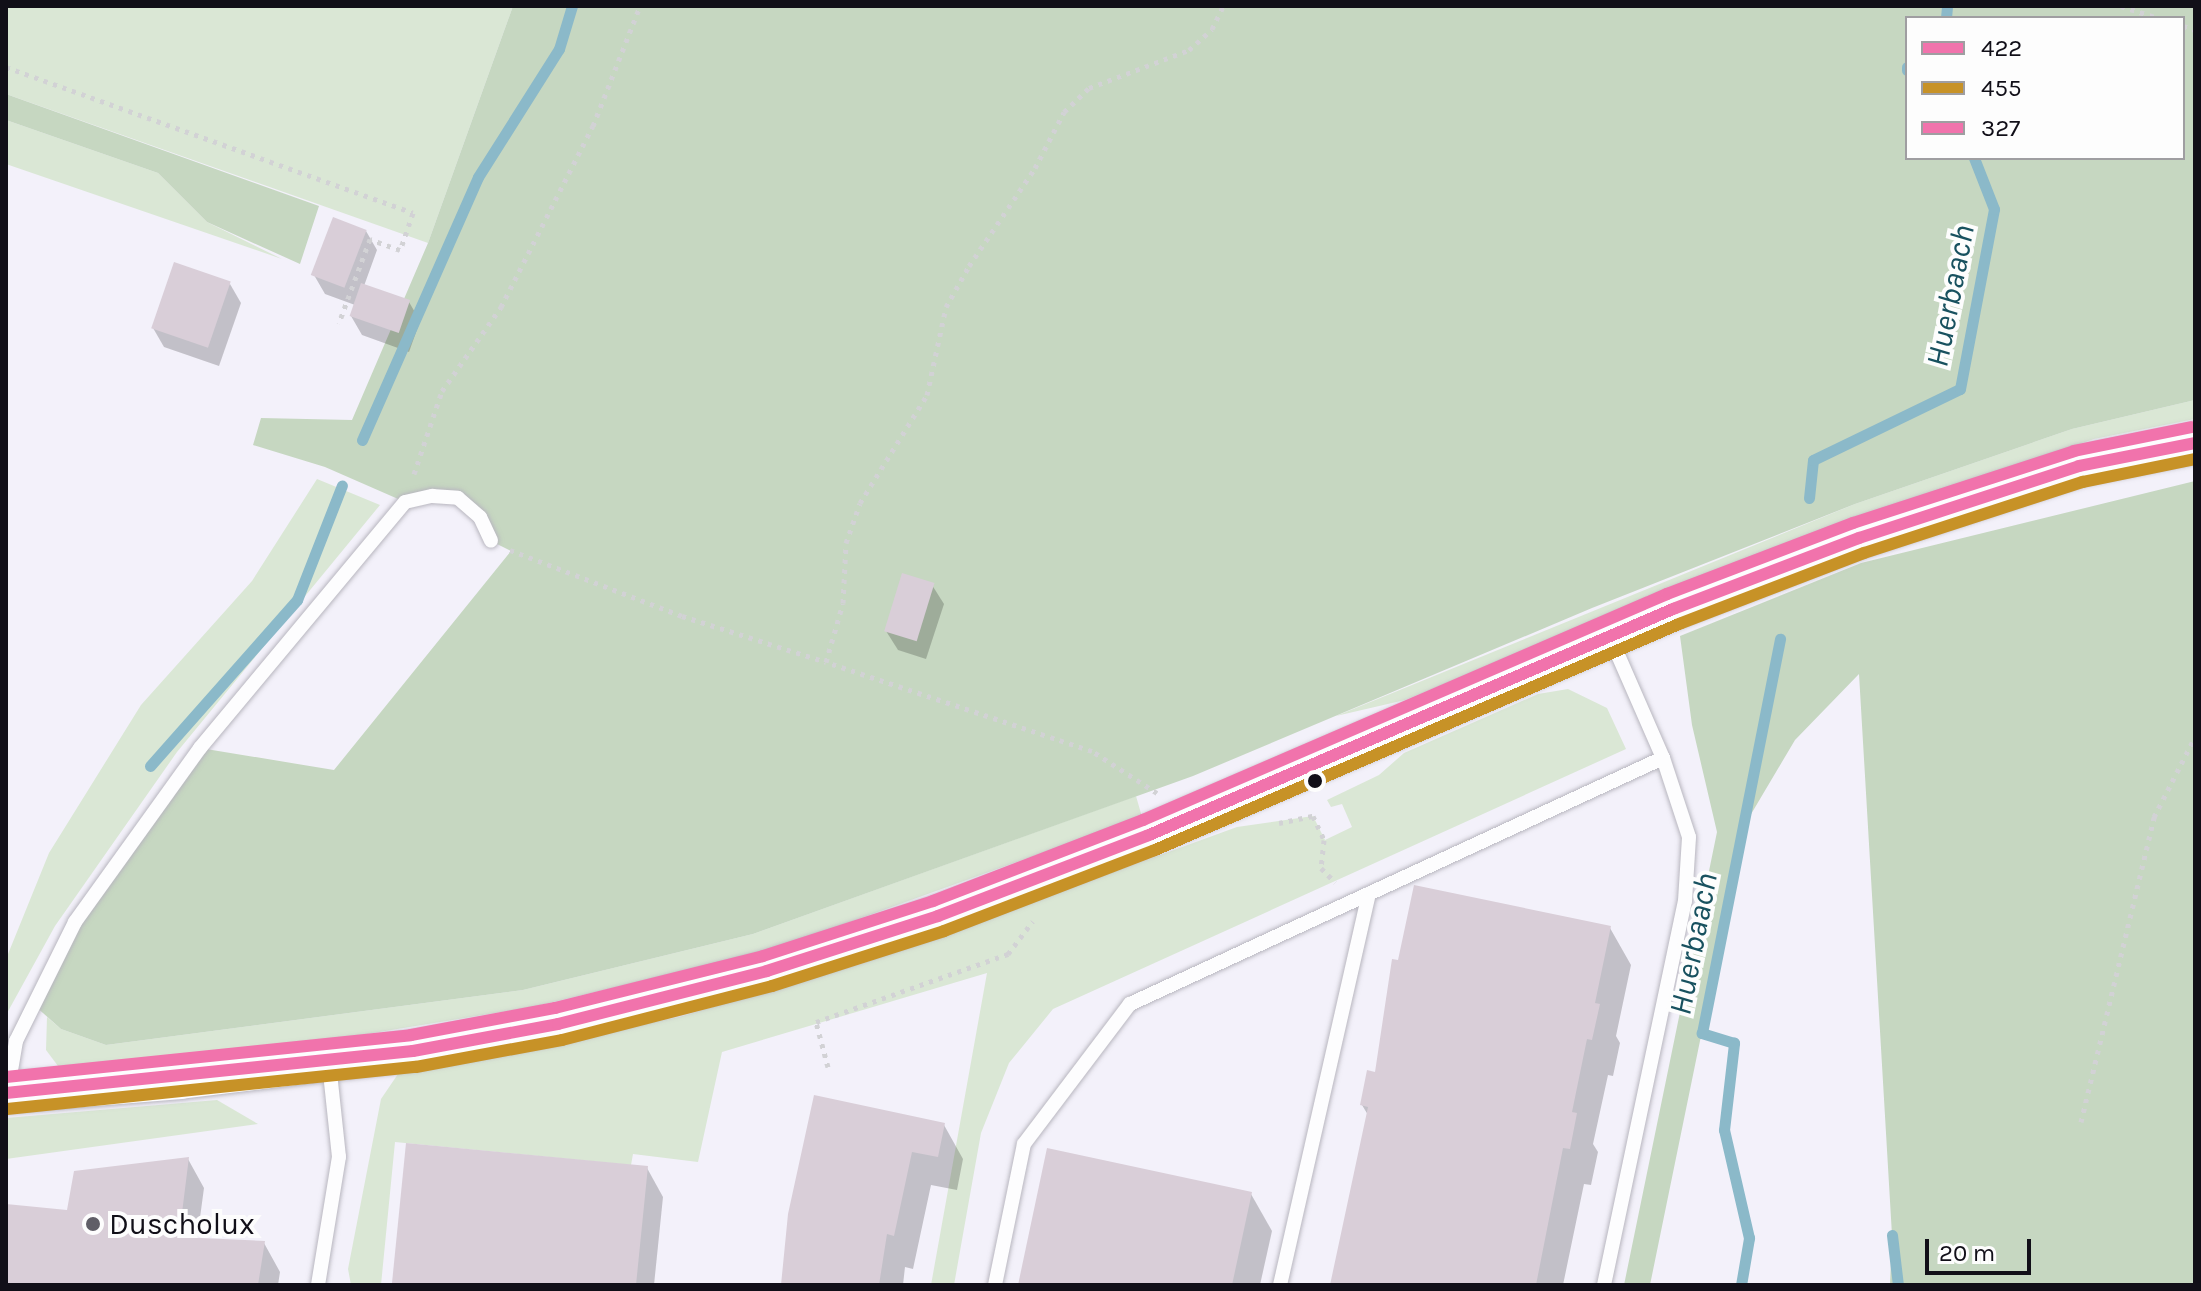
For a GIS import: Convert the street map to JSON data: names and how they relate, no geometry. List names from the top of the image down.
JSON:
{
  "water": ["Huerbaach"],
  "places": ["Duscholux"],
  "lines": ["transit line 327", "transit line 422", "transit line 455"],
  "legend": ["422", "455", "327"],
  "scale_bar": "20 m"
}
